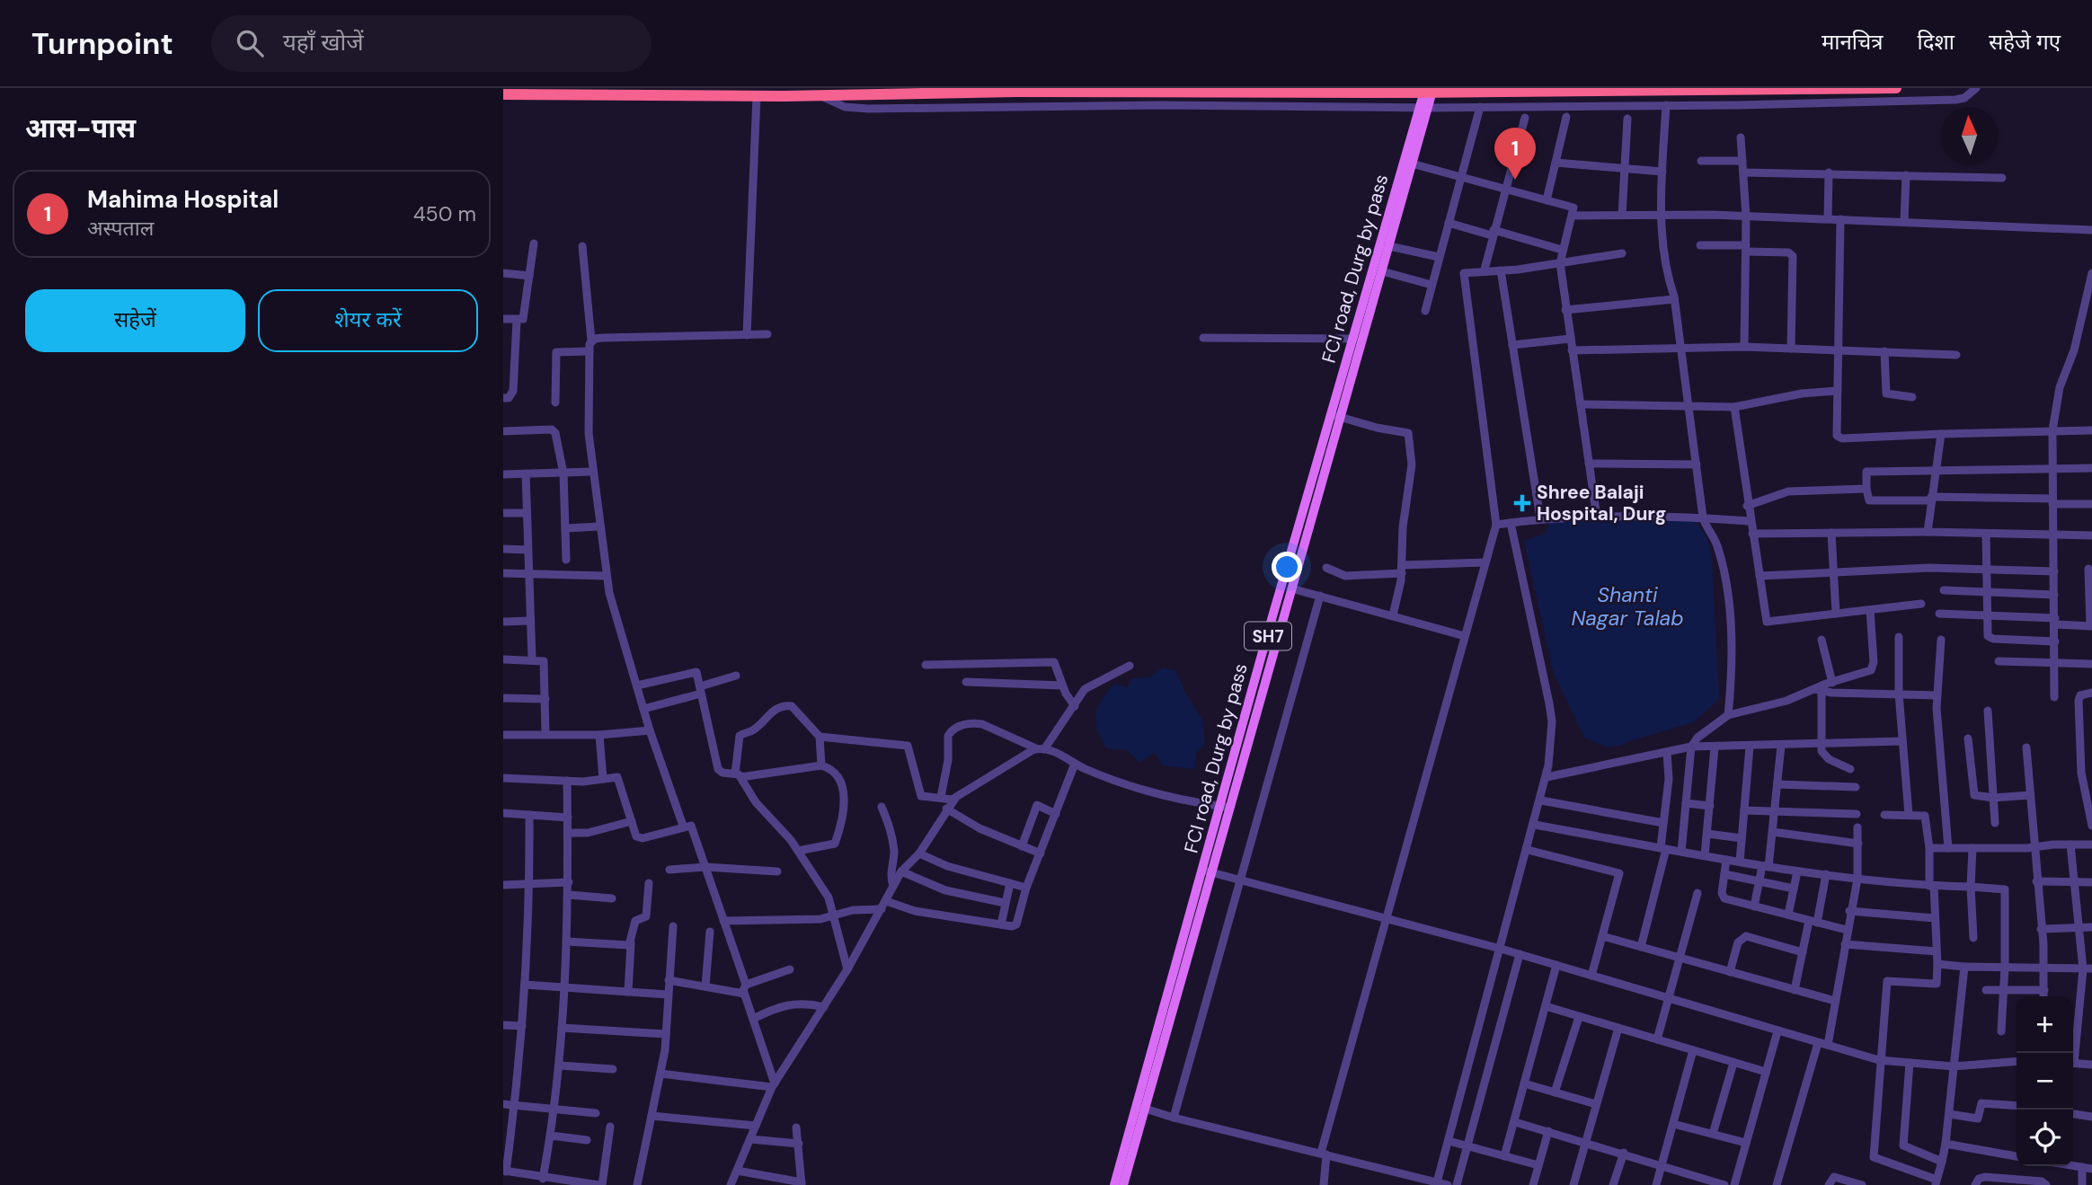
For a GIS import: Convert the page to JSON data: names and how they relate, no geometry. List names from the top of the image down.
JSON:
{
  "streets": {
    "main road": ["FCI road, Durg by pass", "SH7"]
  },
  "water": ["Shanti Nagar Talab"],
  "places": {
    "health": ["Shree Balaji Hospital, Durg"]
  },
  "north": "top",
  "page": {
    "header": "Turnpoint",
    "search": "यहाँ खोजें",
    "nav": ["मानचित्र", "दिशा", "सहेजे गए"],
    "heading": "आस-पास",
    "pins": "1",
    "list": [
      {
        "mark": "1",
        "name": "Mahima Hospital",
        "note": "अस्पताल",
        "value": "450 m"
      }
    ],
    "buttons": ["सहेजें", "शेयर करें"],
    "map_buttons": ["+", "−"]
  }
}
